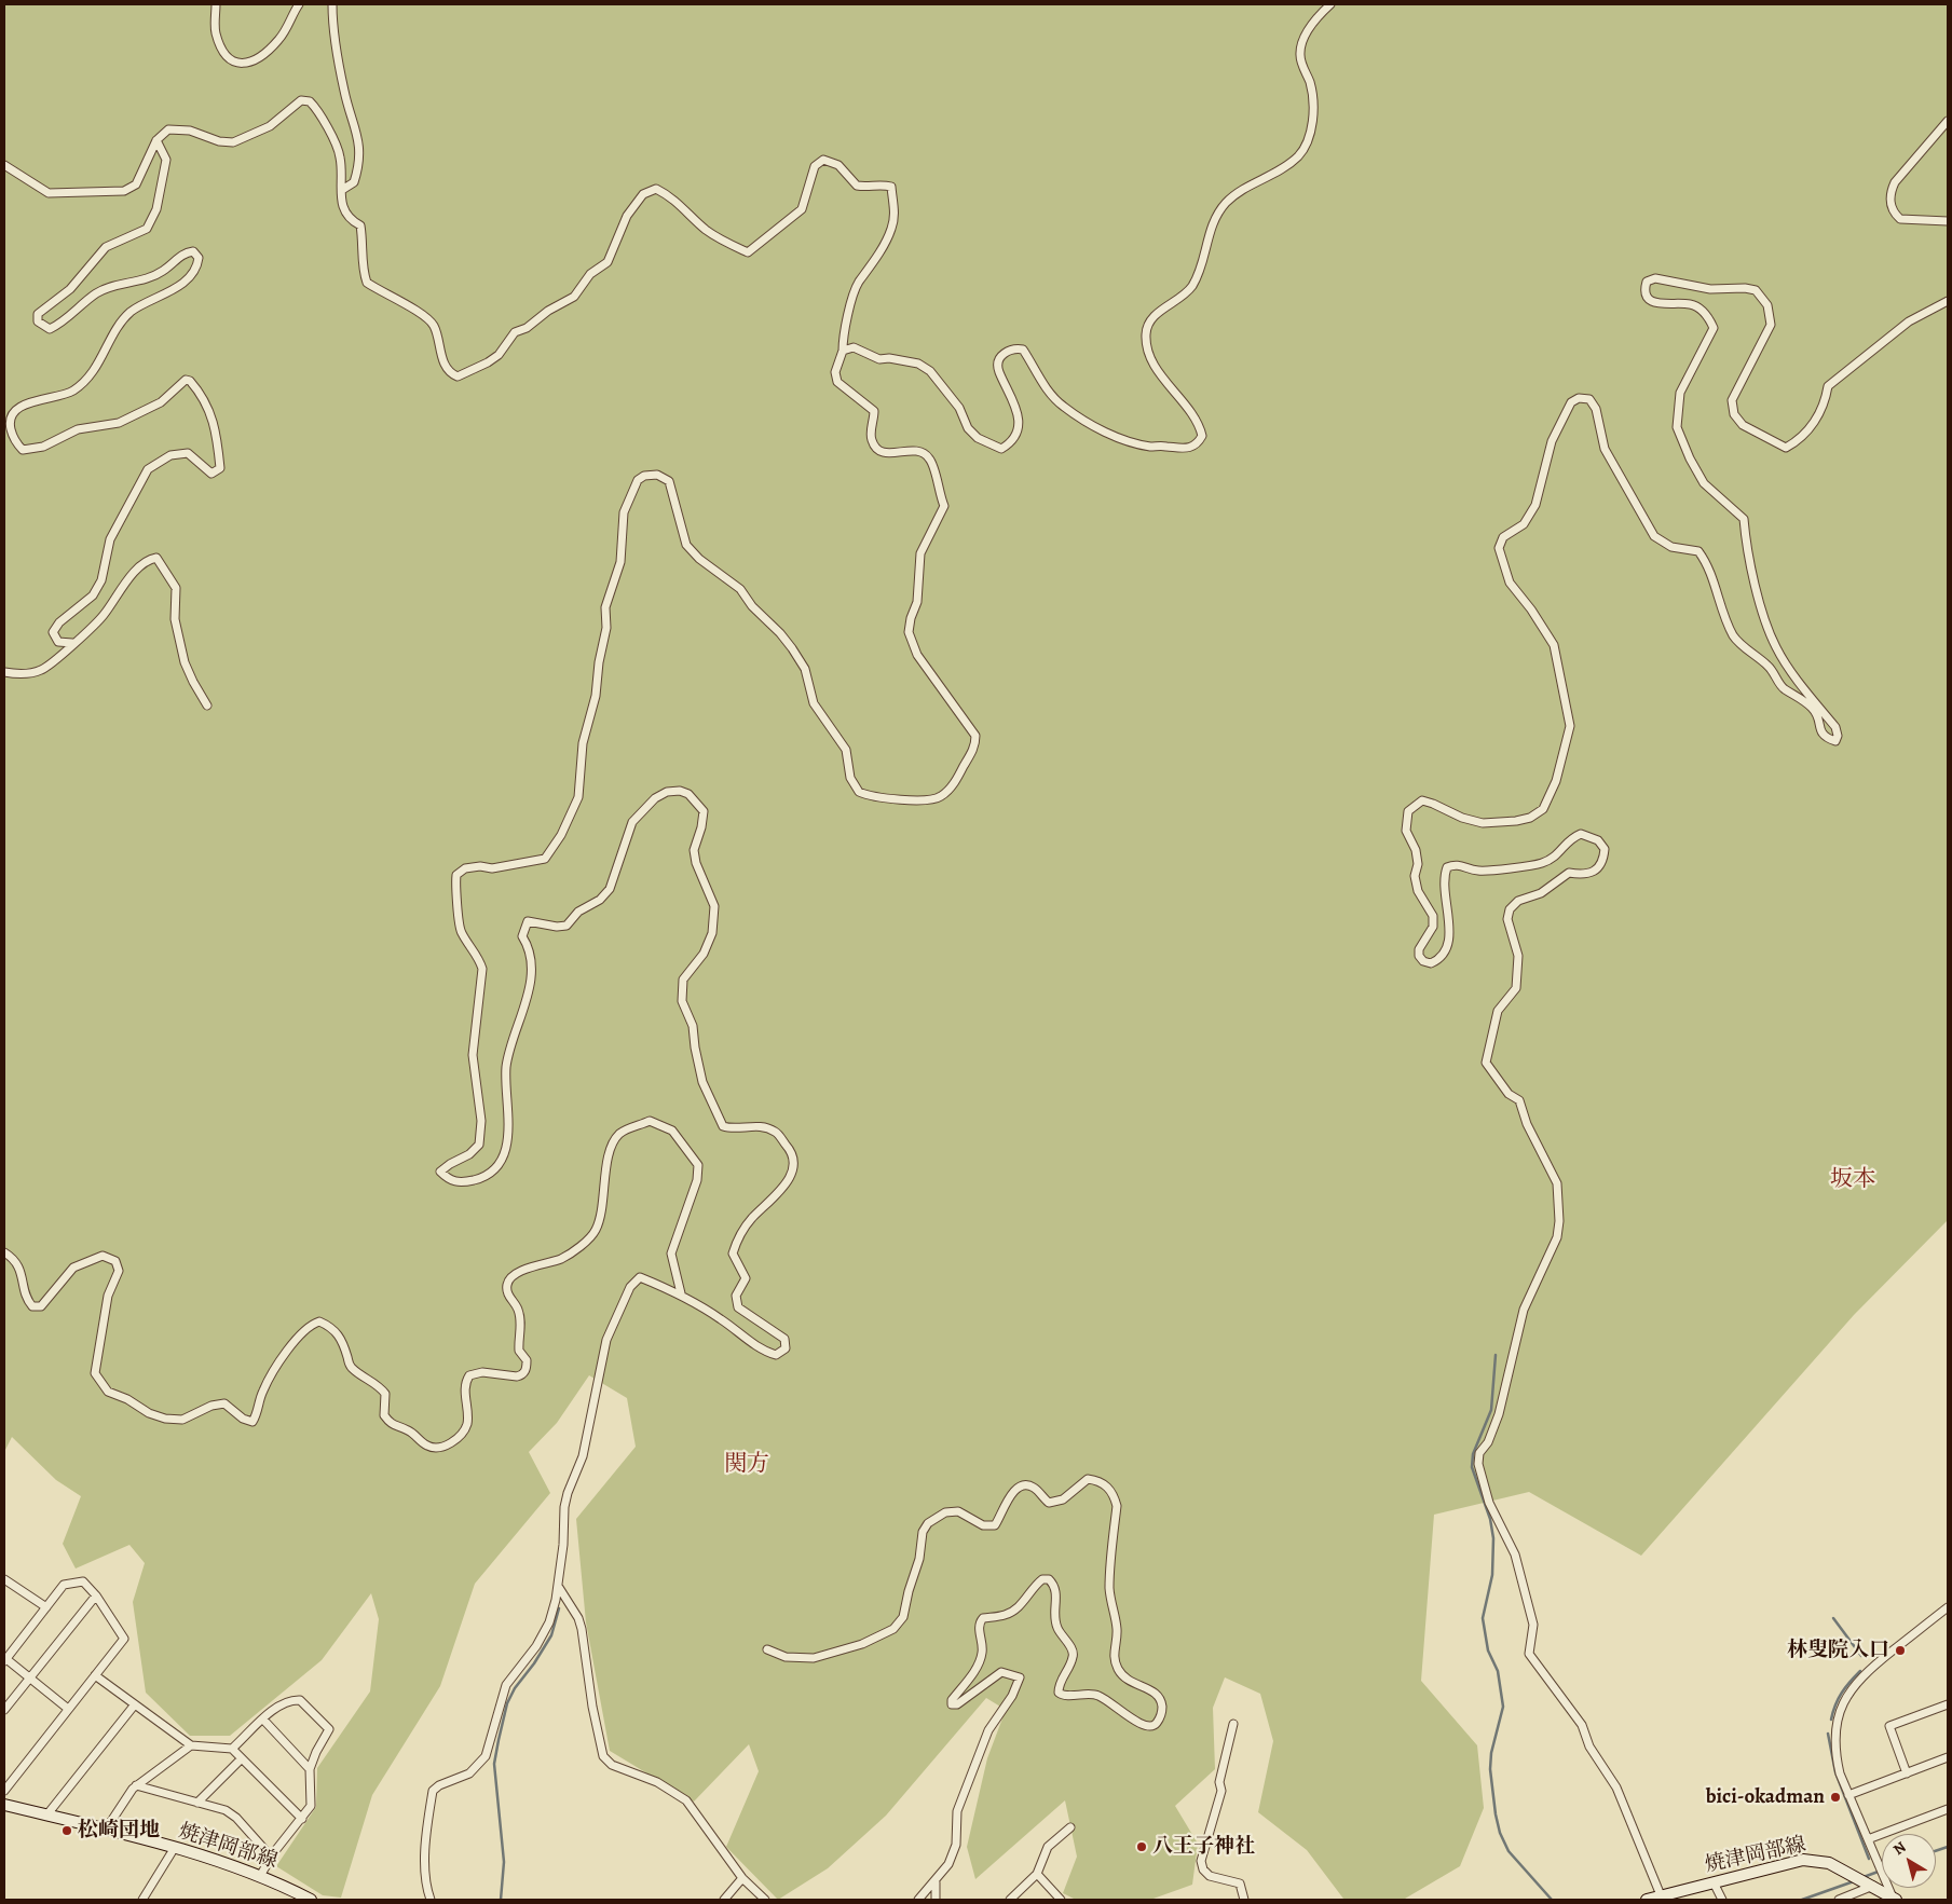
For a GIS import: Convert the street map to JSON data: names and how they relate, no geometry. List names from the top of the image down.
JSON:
{
  "streets": {
    "main road": ["焼津岡部線"]
  },
  "districts": ["坂本", "関方"],
  "places": [
    "林叟院入口",
    "bici-okadman",
    "松崎団地",
    "八王子神社"
  ],
  "north": "top left"
}
